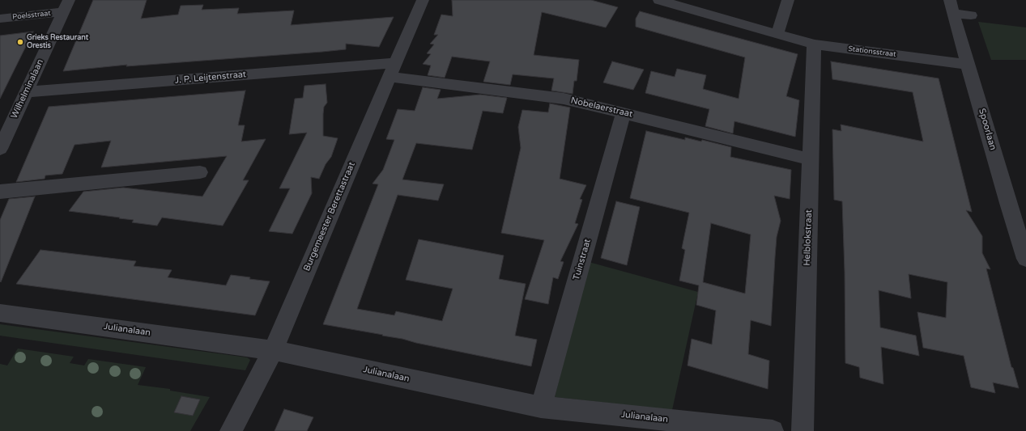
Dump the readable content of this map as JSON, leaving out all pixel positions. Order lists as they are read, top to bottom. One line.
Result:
{"streets":{"street":["Poelsstraat","Stationsstraat","J. P. Leijtenstraat","Wilhelminalaan","Nobelaerstraat","Spoorlaan","Burgemeester Berettastraat","Helblokstraat","Tuinstraat","Julianalaan"]},"crossings":[["Poelsstraat","Wilhelminalaan"],["Stationsstraat","Spoorlaan"],["Stationsstraat","Helblokstraat"],["J. P. Leijtenstraat","Wilhelminalaan"],["J. P. Leijtenstraat","Nobelaerstraat"],["J. P. Leijtenstraat","Burgemeester Berettastraat"],["Nobelaerstraat","Burgemeester Berettastraat"],["Nobelaerstraat","Helblokstraat"],["Nobelaerstraat","Tuinstraat"],["Burgemeester Berettastraat","Julianalaan"],["Tuinstraat","Julianalaan"]],"places":["Grieks Restaurant Orestis"]}
